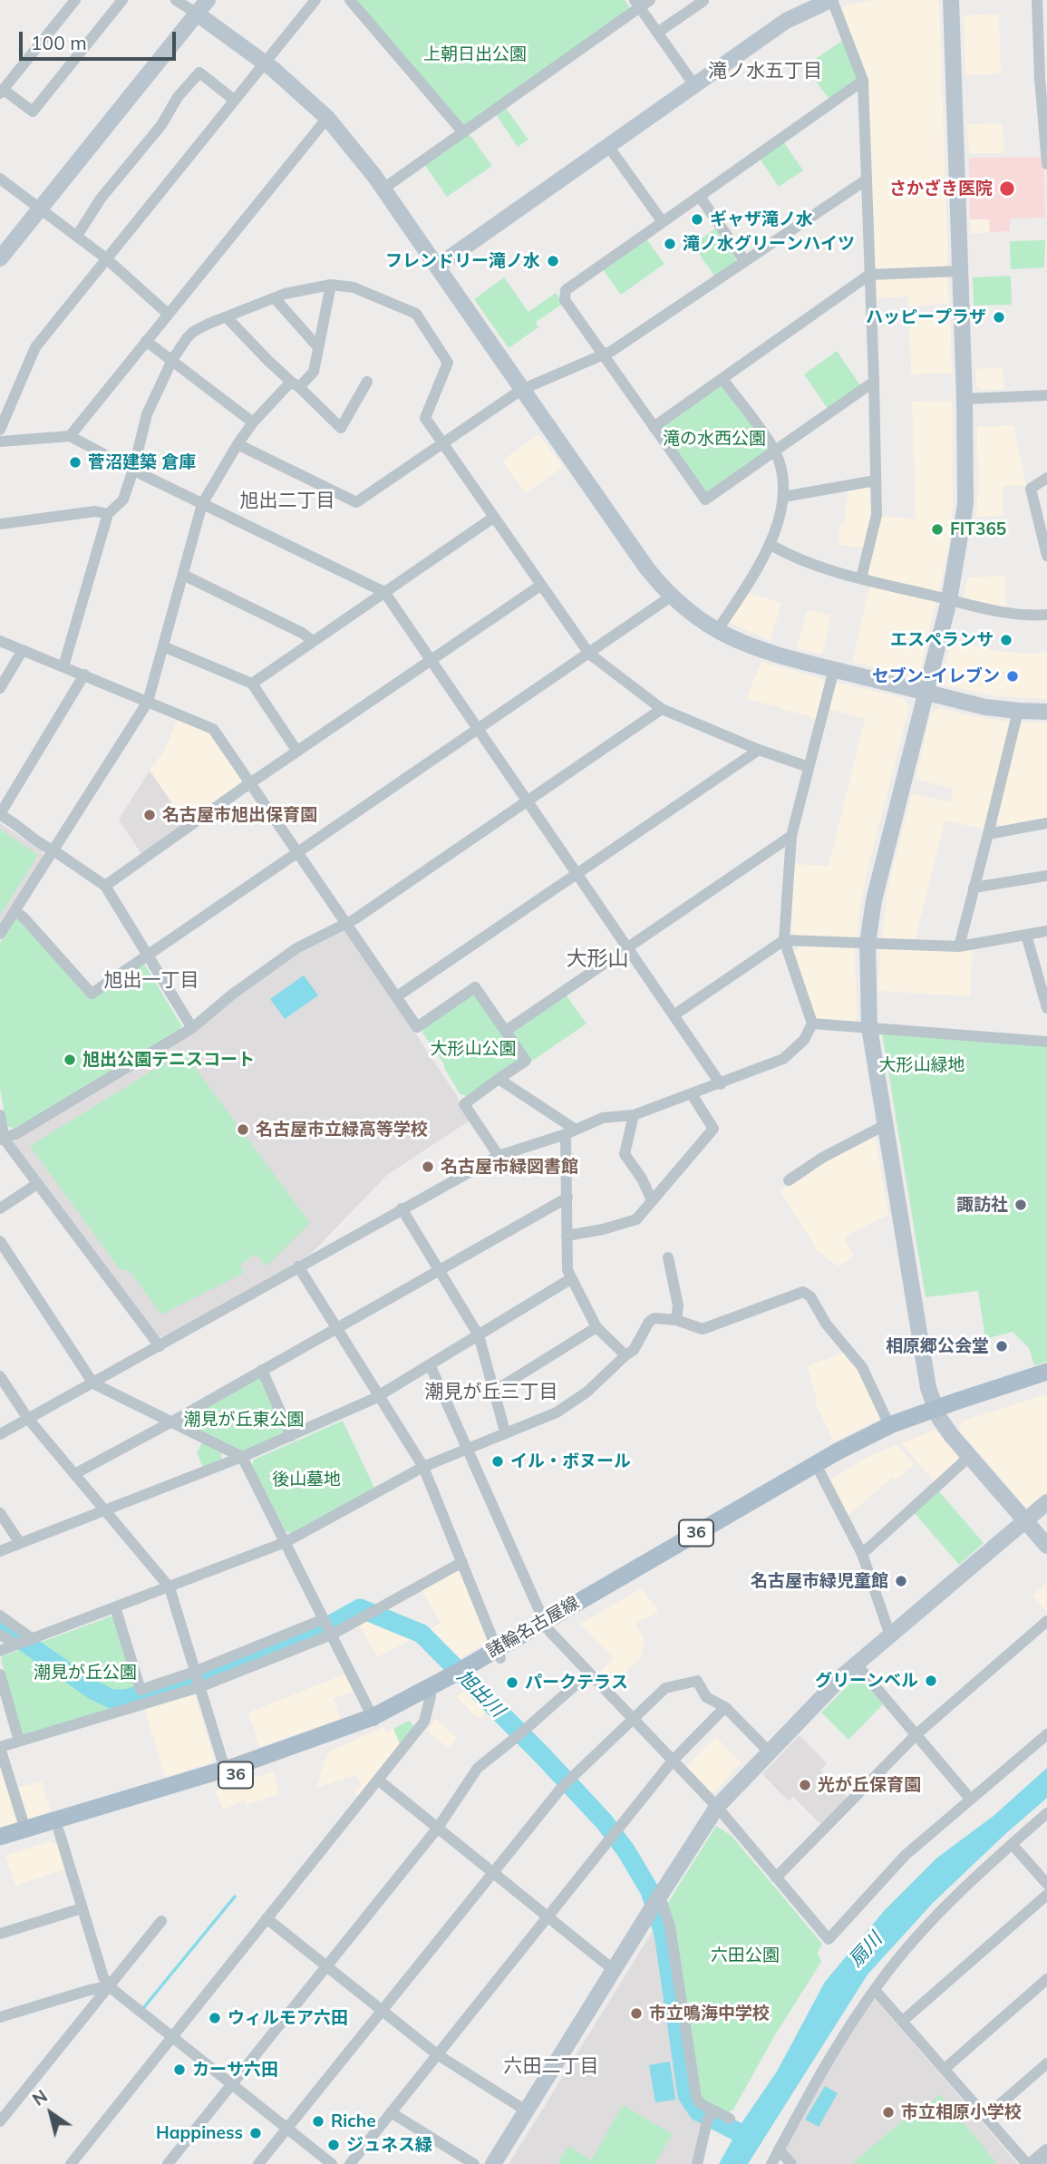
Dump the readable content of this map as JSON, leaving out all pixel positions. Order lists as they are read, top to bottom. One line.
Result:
{"streets":{"main road":["36","諸輪名古屋線"]},"districts":["滝ノ水五丁目","旭出二丁目","大形山","旭出一丁目","潮見が丘三丁目","六田二丁目"],"water":["旭出川","扇川"],"parks":["上朝日出公園","滝の水西公園","大形山公園","大形山緑地","潮見が丘東公園","後山墓地","潮見が丘公園","六田公園"],"places":["さかざき医院","ギャザ滝ノ水","滝ノ水グリーンハイツ","フレンドリー滝ノ水","ハッピープラザ","菅沼建築 倉庫","FIT365","エスペランサ","セブン-イレブン","名古屋市旭出保育園","旭出公園テニスコート","名古屋市立緑高等学校","名古屋市緑図書館","諏訪社","相原郷公会堂","イル・ボヌール","名古屋市緑児童館","グリーンベル","パークテラス","光が丘保育園","市立鳴海中学校","ウィルモア六田","カーサ六田","市立相原小学校","Riche","Happiness","ジュネス緑"],"scale_bar":"100 m","north":"top left"}
